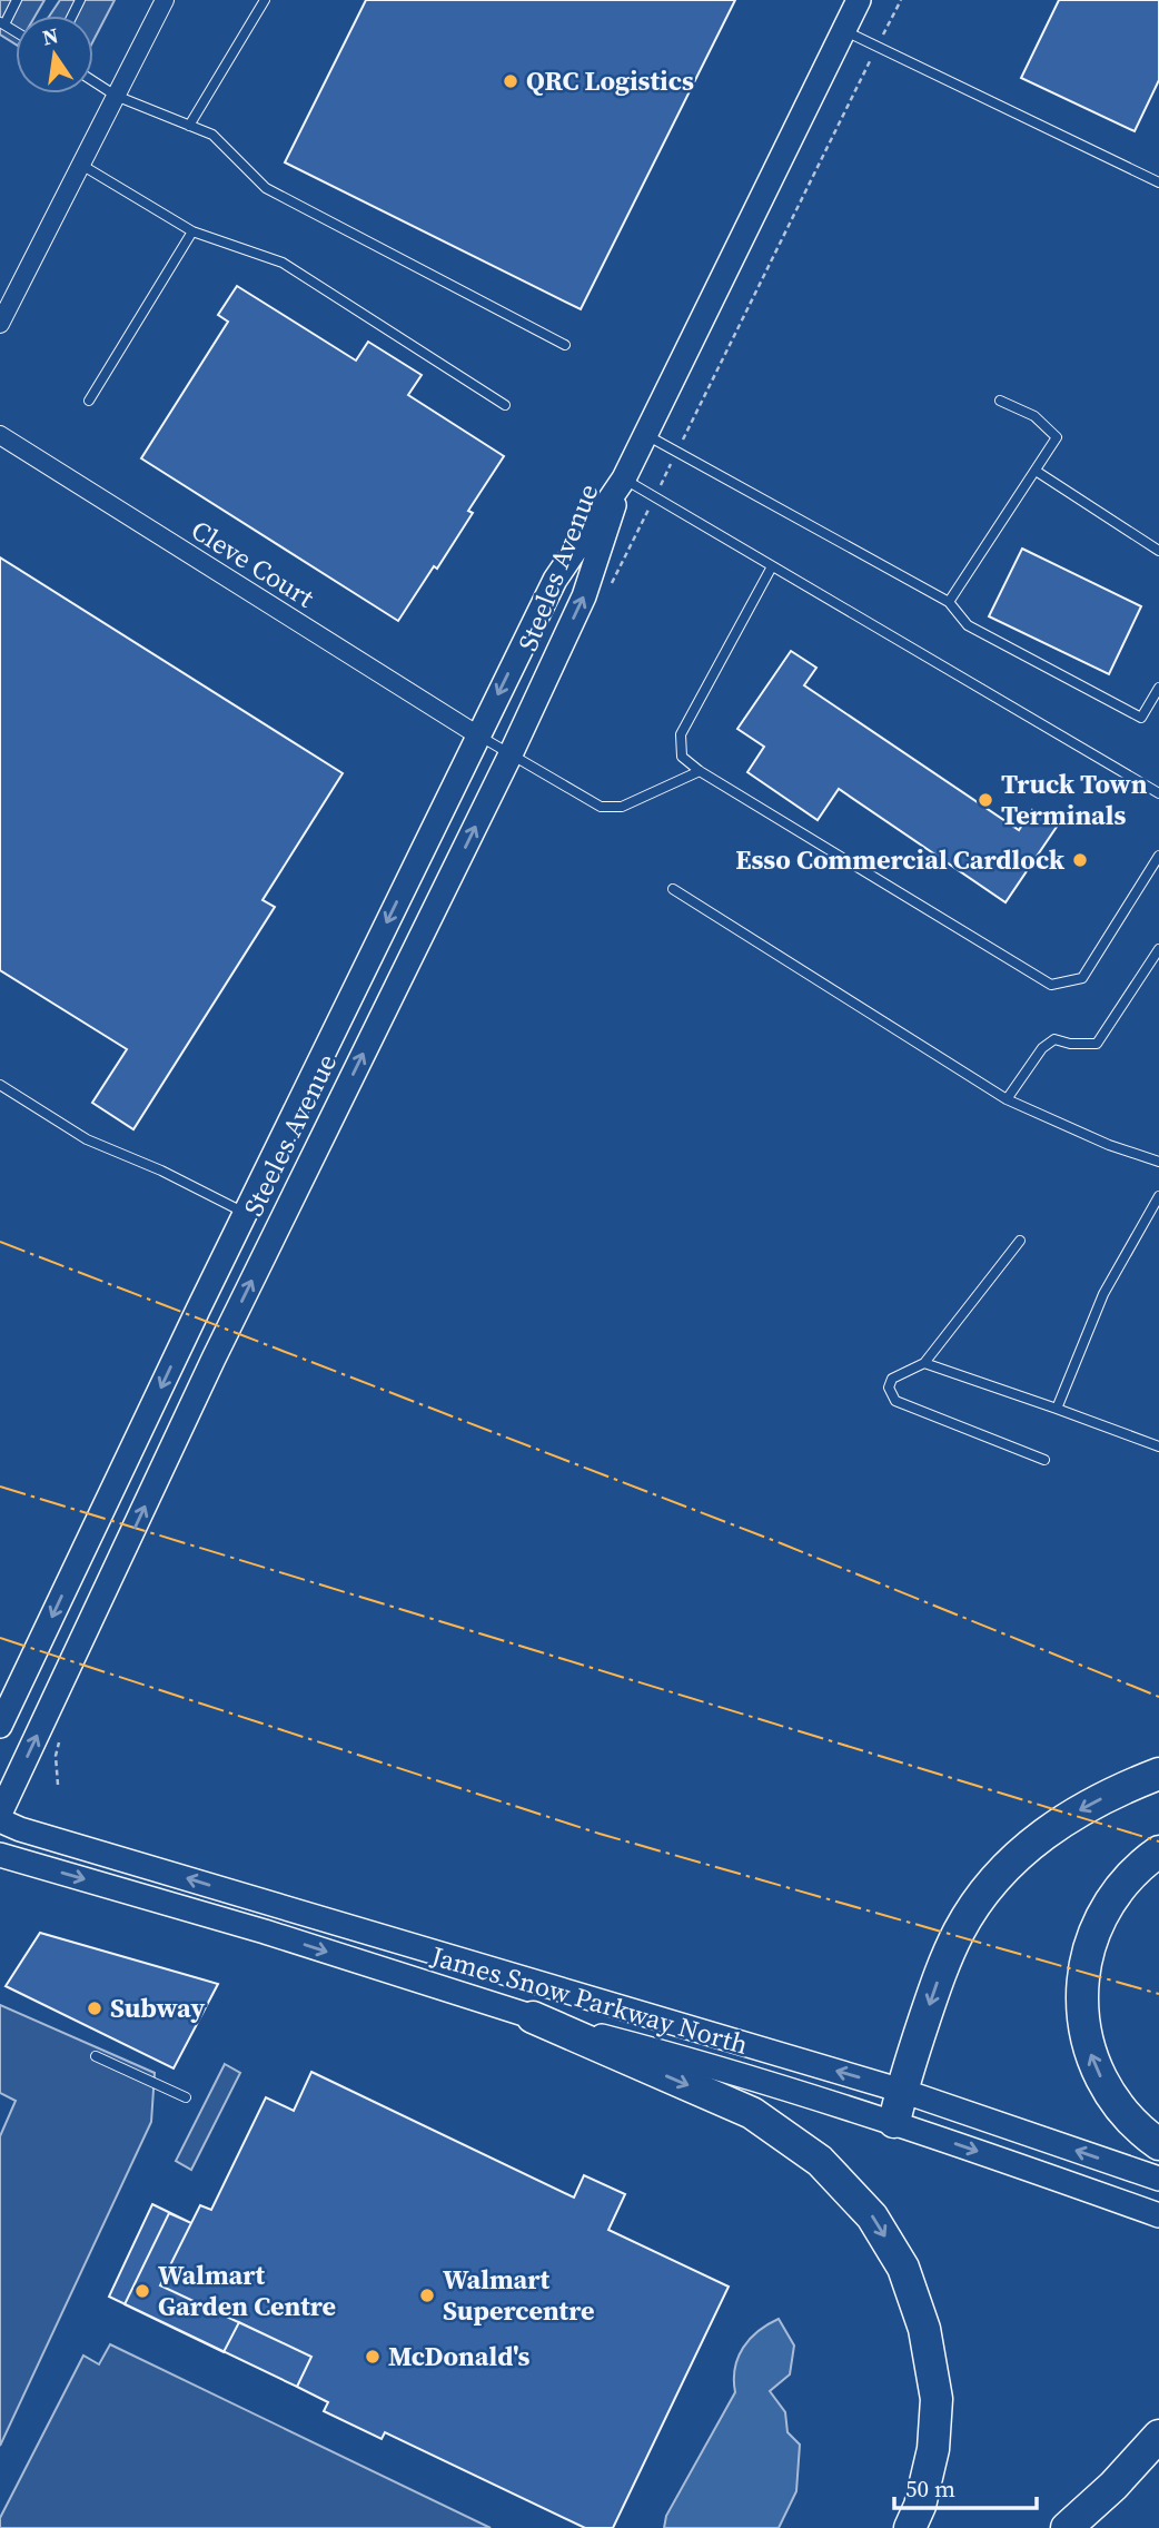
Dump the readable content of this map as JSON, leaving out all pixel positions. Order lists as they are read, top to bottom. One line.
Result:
{"streets":{"main road":["Steeles Avenue","James Snow Parkway North"],"street":["Cleve Court"]},"crossings":[["Cleve Court","Steeles Avenue"]],"places":["QRC Logistics","Truck Town Terminals","Esso Commercial Cardlock","Subway","Walmart Garden Centre","Walmart Supercentre","McDonald's"],"scale_bar":"50 m","north":"top"}
